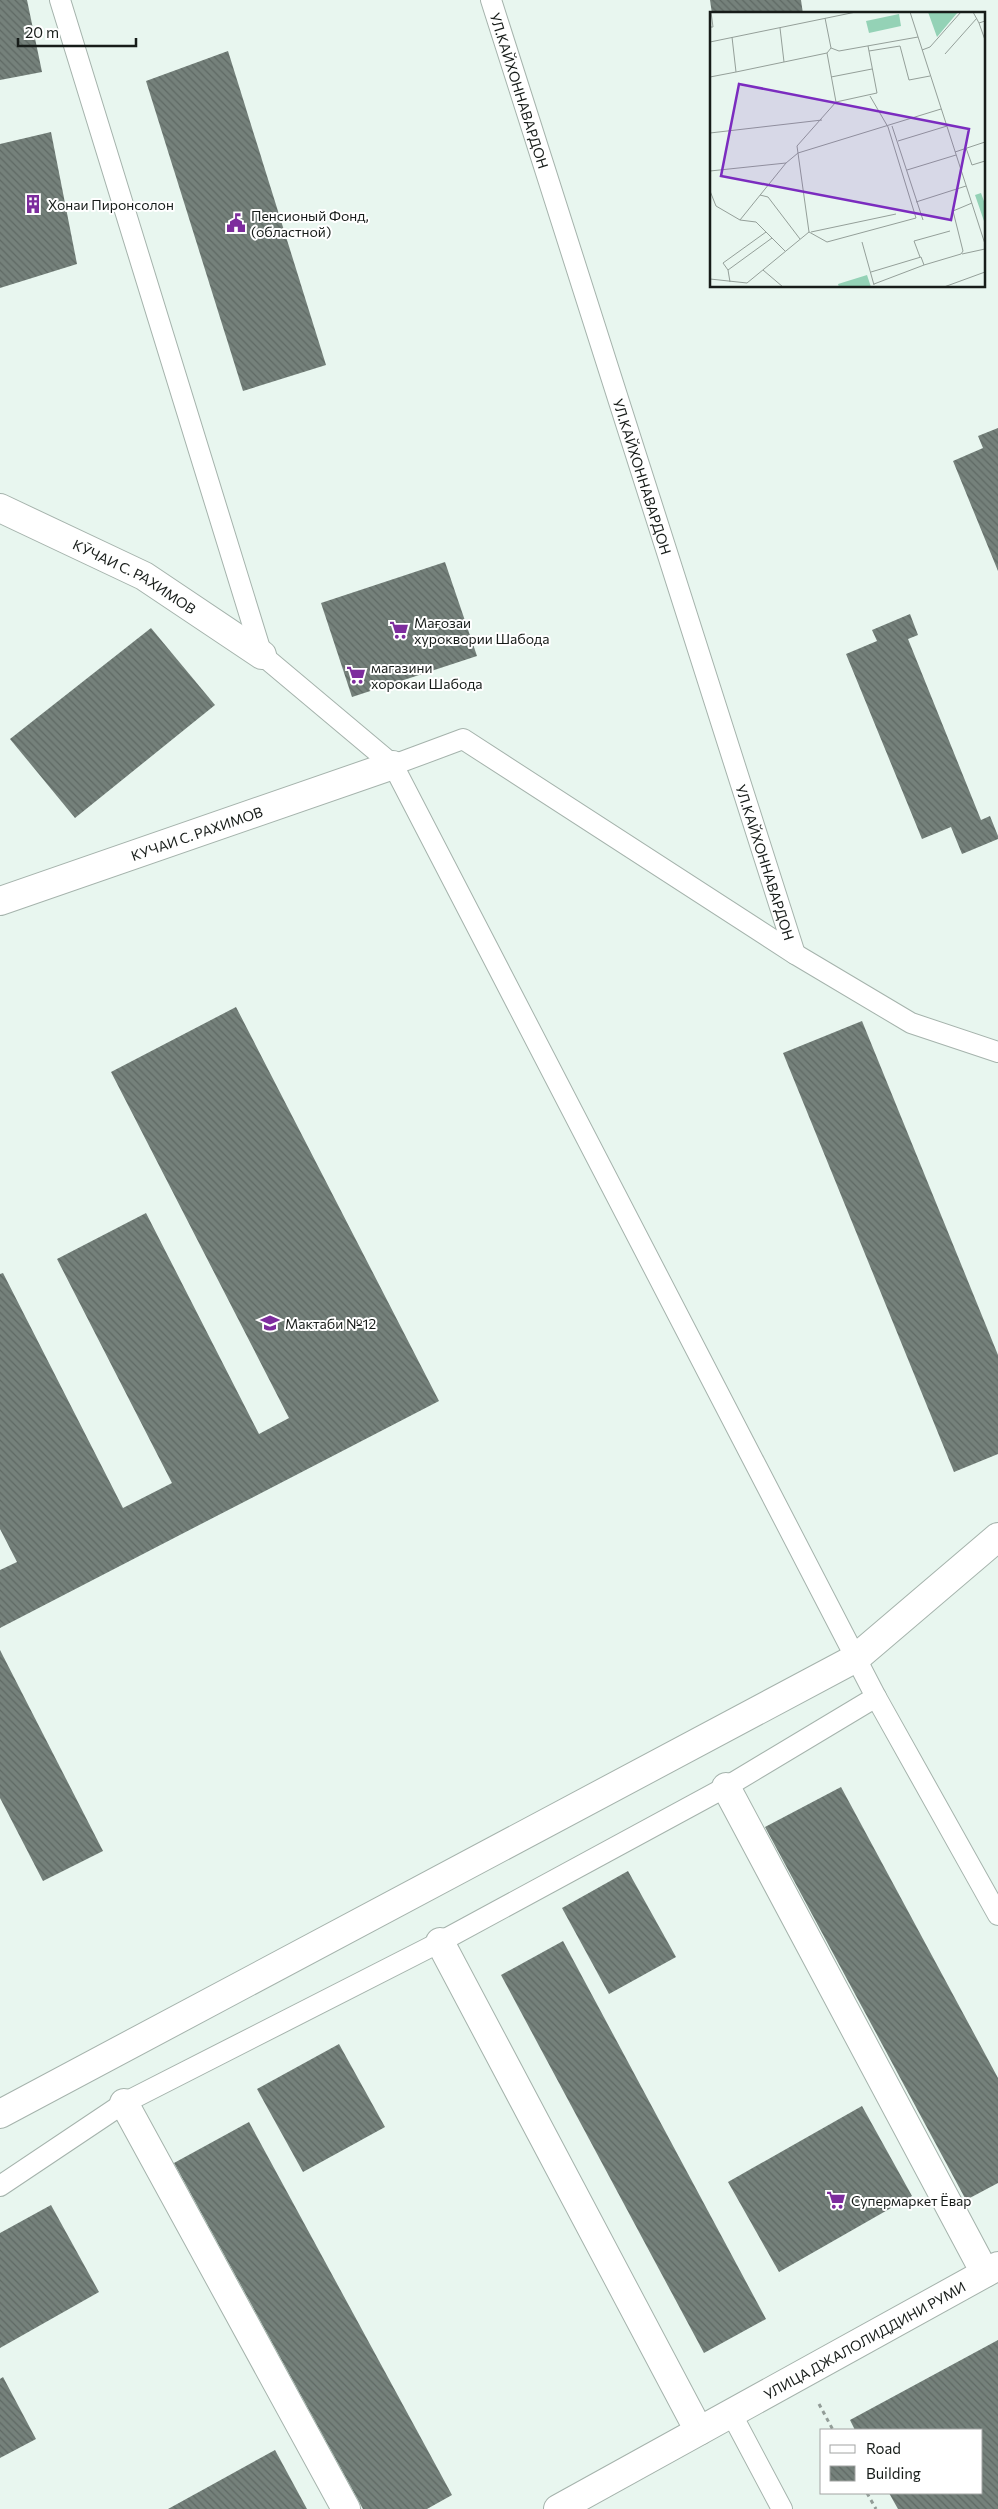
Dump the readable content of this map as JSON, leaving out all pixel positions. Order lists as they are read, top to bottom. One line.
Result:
{"streets":{"street":["КӮЧАИ С. РАХИМОВ","КУЧАИ С. РАХИМОВ","УЛИЦА ДЖАЛОЛИДДИНИ РУМИ"],"lane":["УЛ.КАЙХОННАВАРДОН"]},"places":{"building":["Хонаи Пиронсолон"],"public building":["Пенсионый Фонд, (областной)"],"supermarket":["Мағозаи хуроквории Шабода","магазини хорокаи Шабода","Супермаркет Ёвар"],"school or university":["Мактаби №12"]},"legend":["Road","Building"],"scale_bar":"20 m"}
